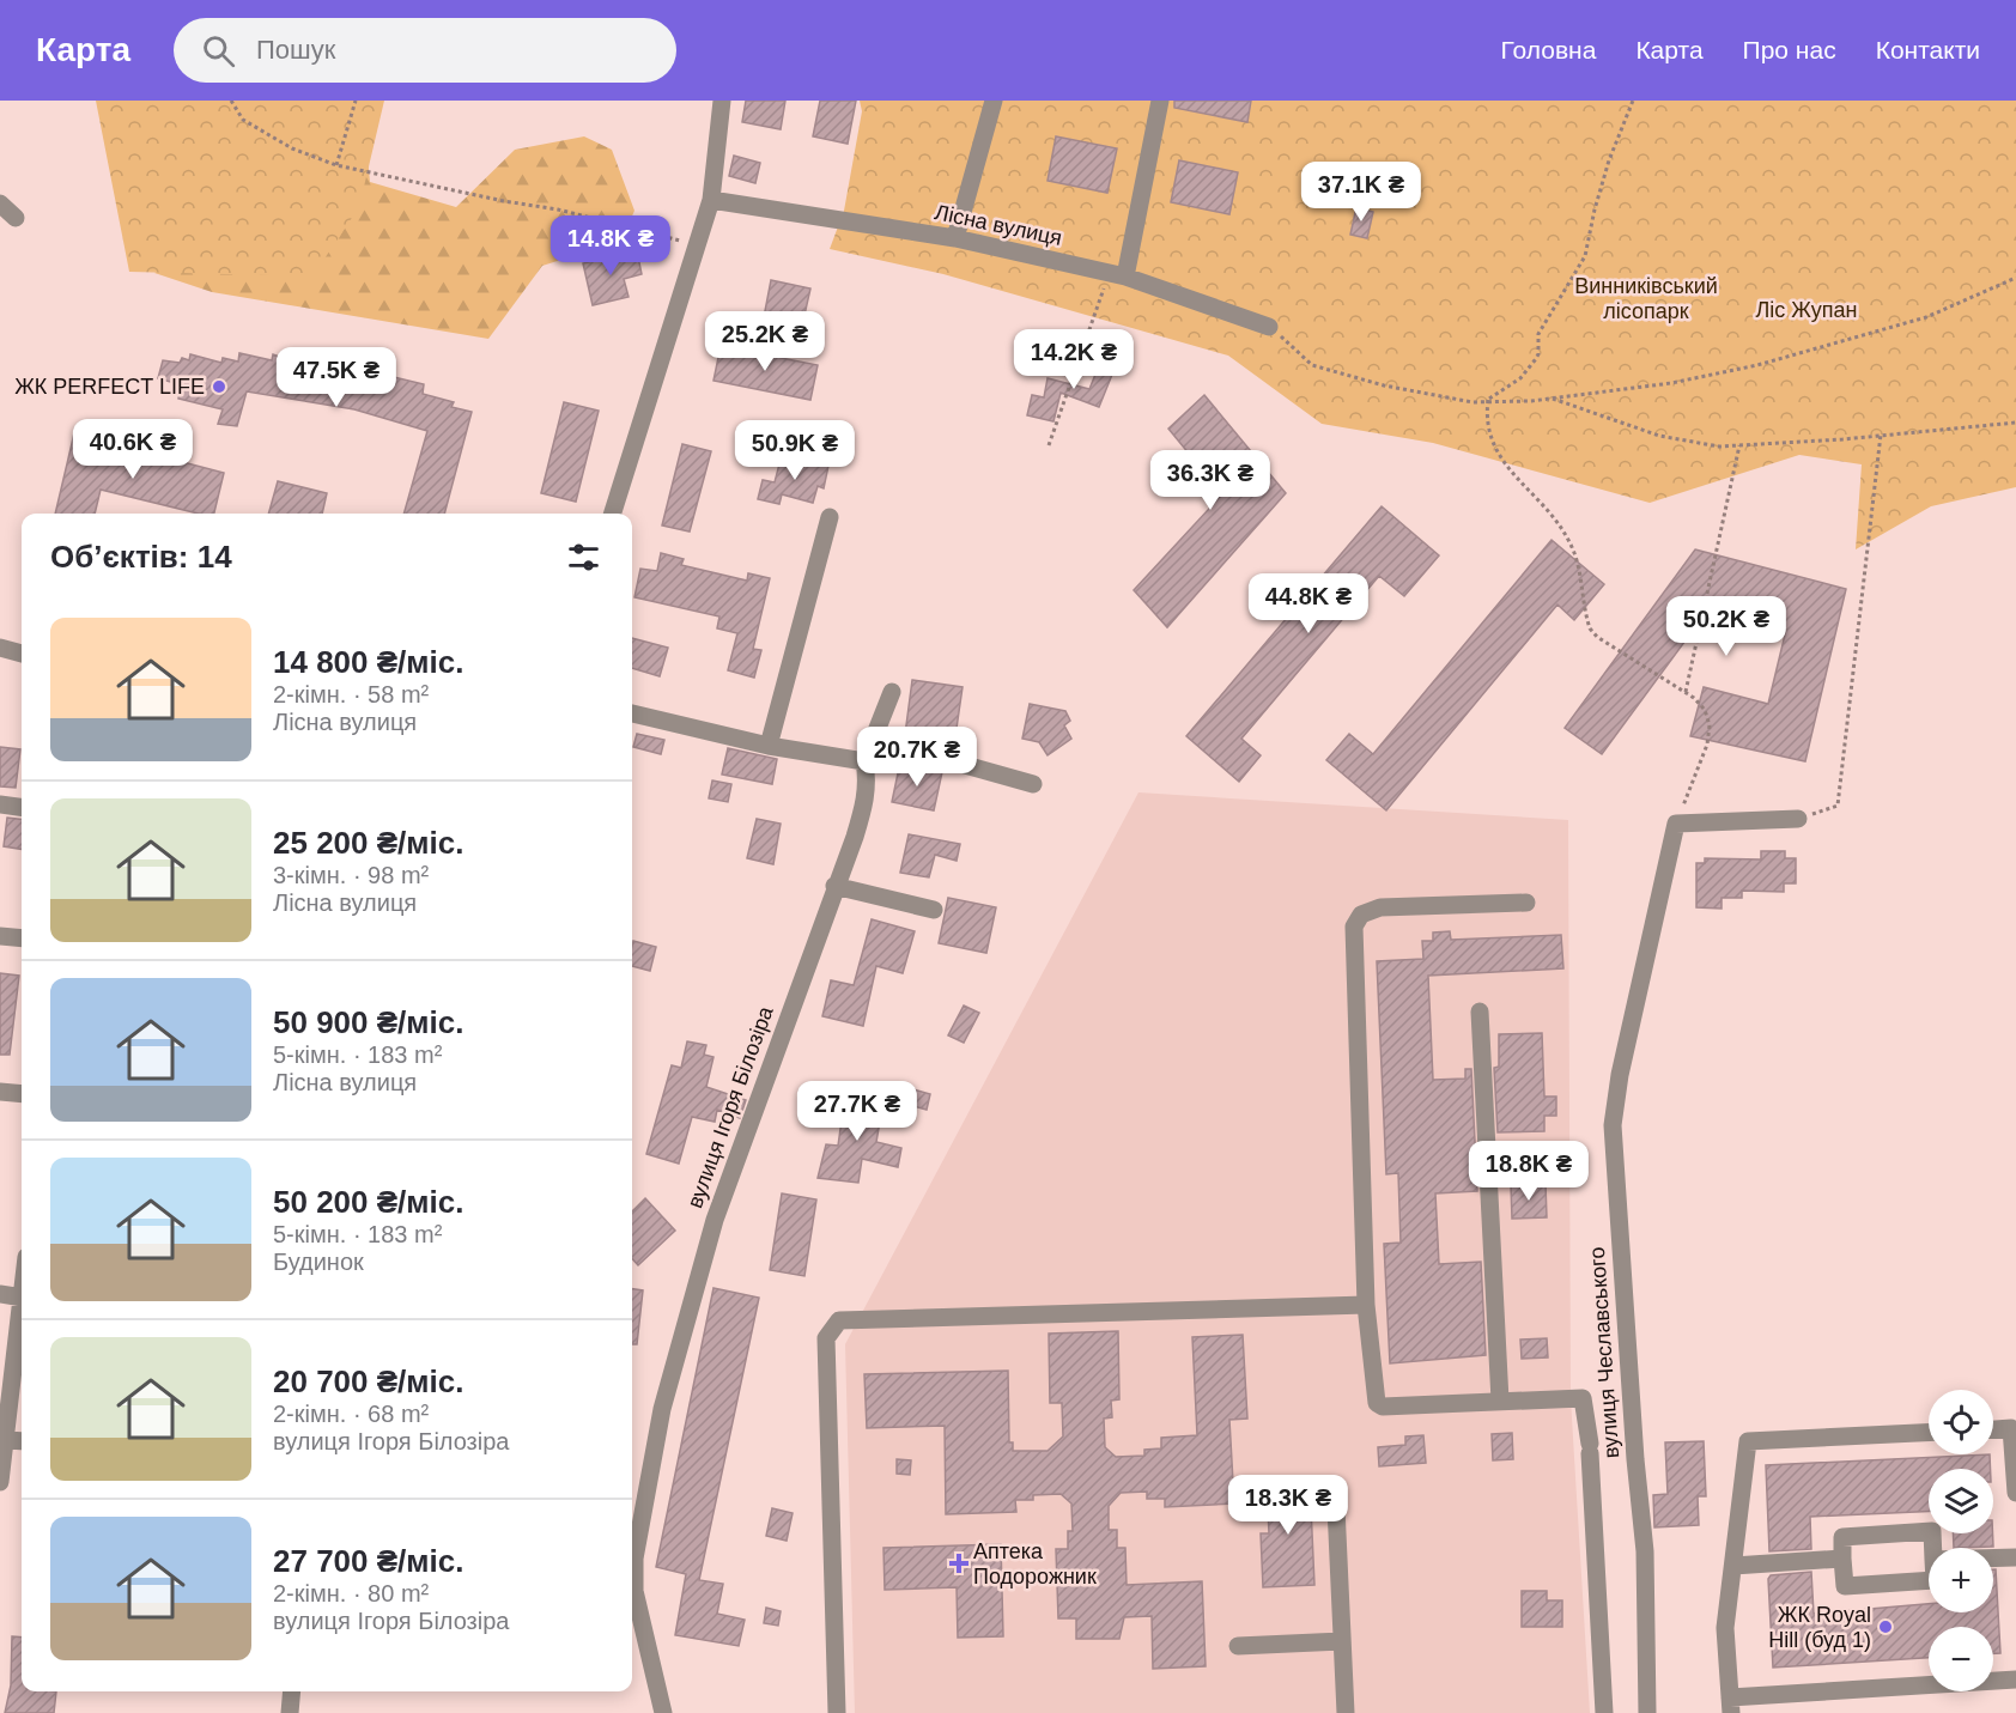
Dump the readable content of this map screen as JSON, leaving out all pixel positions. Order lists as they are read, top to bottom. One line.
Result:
{"streets":{"street":["Лісна вулиця","вулиця Ігоря Білозіра","вулиця Чеславського"]},"parks":["Винниківський лісопарк","Ліс Жупан"],"places":{"other":["ЖК PERFECT LIFE","ЖК Royal Hill (буд 1)"],"health":["Аптека Подорожник"]},"page":{"header":"Карта","search":"Пошук","nav":["Головна","Карта","Про нас","Контакти"],"price":["37.1K ₴","14.8K ₴","25.2K ₴","14.2K ₴","47.5K ₴","40.6K ₴","50.9K ₴","36.3K ₴","44.8K ₴","50.2K ₴","20.7K ₴","27.7K ₴","18.8K ₴","18.3K ₴"],"heading":"Об’єктів: 14","list":[{"name":"14 800 ₴/міс.","note":"2-кімн. · 58 m² · Лісна вулиця"},{"name":"25 200 ₴/міс.","note":"3-кімн. · 98 m² · Лісна вулиця"},{"name":"50 900 ₴/міс.","note":"5-кімн. · 183 m² · Лісна вулиця"},{"name":"50 200 ₴/міс.","note":"5-кімн. · 183 m² · Будинок"},{"name":"20 700 ₴/міс.","note":"2-кімн. · 68 m² · вулиця Ігоря Білозіра"},{"name":"27 700 ₴/міс.","note":"2-кімн. · 80 m² · вулиця Ігоря Білозіра"}],"map_buttons":["+","−"]}}
